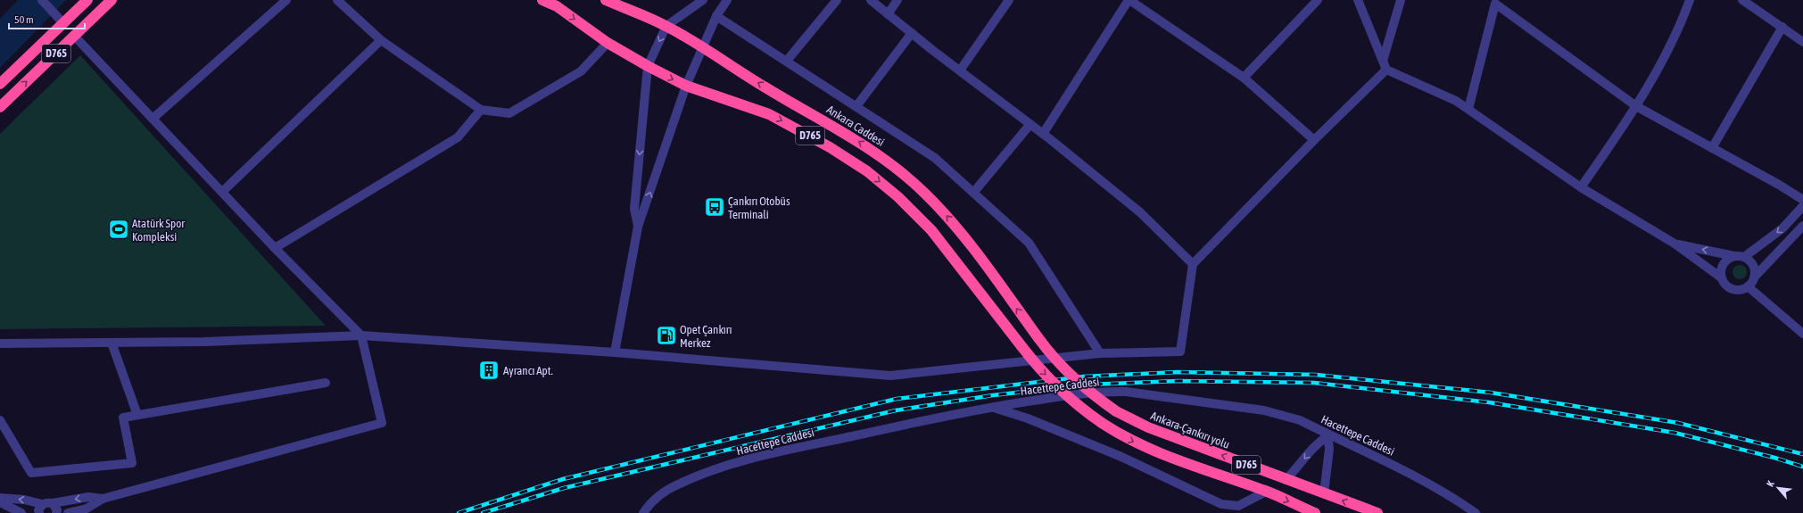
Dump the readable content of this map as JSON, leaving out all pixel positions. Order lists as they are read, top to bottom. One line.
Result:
{"streets":{"highway":["D765","Ankara Caddesi","Ankara-Çankırı yolu"],"street":["Hacettepe Caddesi"]},"crossings":[["Ankara Caddesi","Ankara-Çankırı yolu"]],"places":{"bus stop":["Çankırı Otobüs Terminali"],"sports":["Atatürk Spor Kompleksi"],"fuel station":["Opet Çankırı Merkez"],"building":["Ayrancı Apt."]},"scale_bar":"50 m","north":"top left"}
